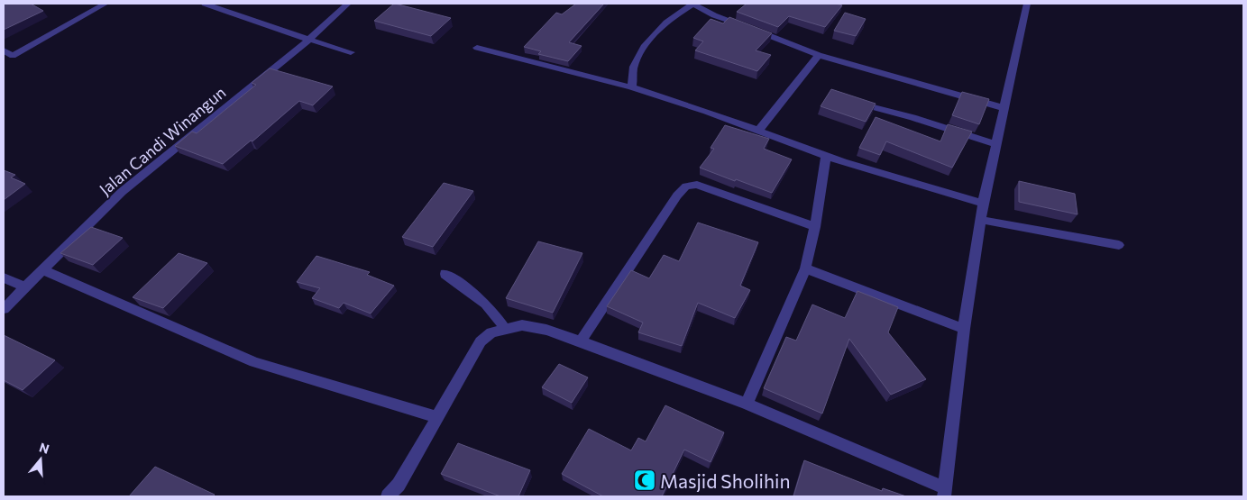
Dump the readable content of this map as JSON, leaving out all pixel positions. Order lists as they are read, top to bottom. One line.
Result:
{"streets":{"street":["Jalan Candi Winangun"]},"places":{"mosque":["Masjid Sholihin"]},"north":"top"}
